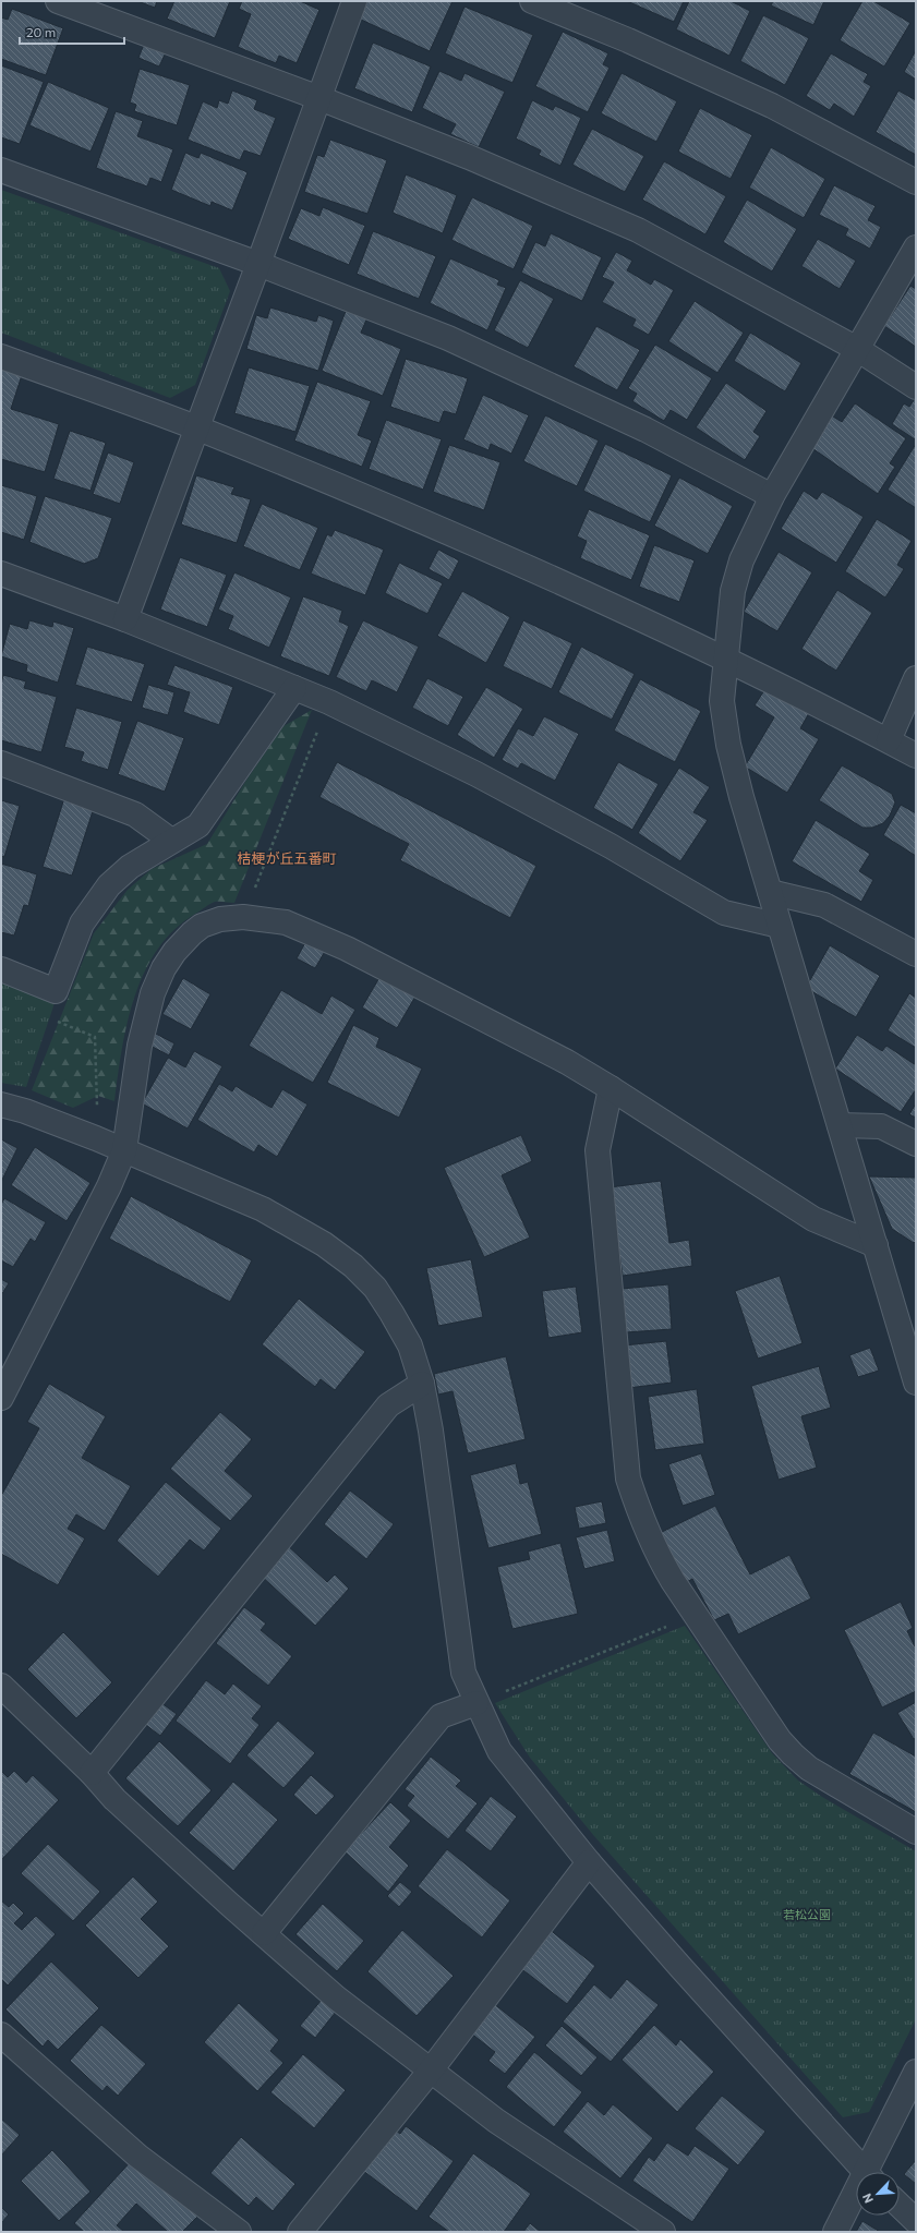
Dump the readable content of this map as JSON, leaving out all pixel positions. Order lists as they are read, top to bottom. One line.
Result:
{"districts":["桔梗が丘五番町"],"parks":["若松公園"],"scale_bar":"20 m","north":"bottom left"}
